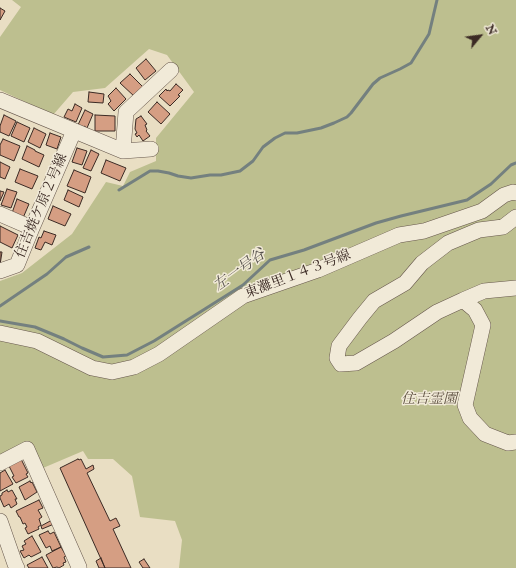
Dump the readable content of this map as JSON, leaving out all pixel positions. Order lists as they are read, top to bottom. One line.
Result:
{"streets":{"street":["住吉焼ケ原２号線","東灘里１４３号線"]},"water":["左一号谷"],"parks":["住吉霊園"],"north":"top right"}
